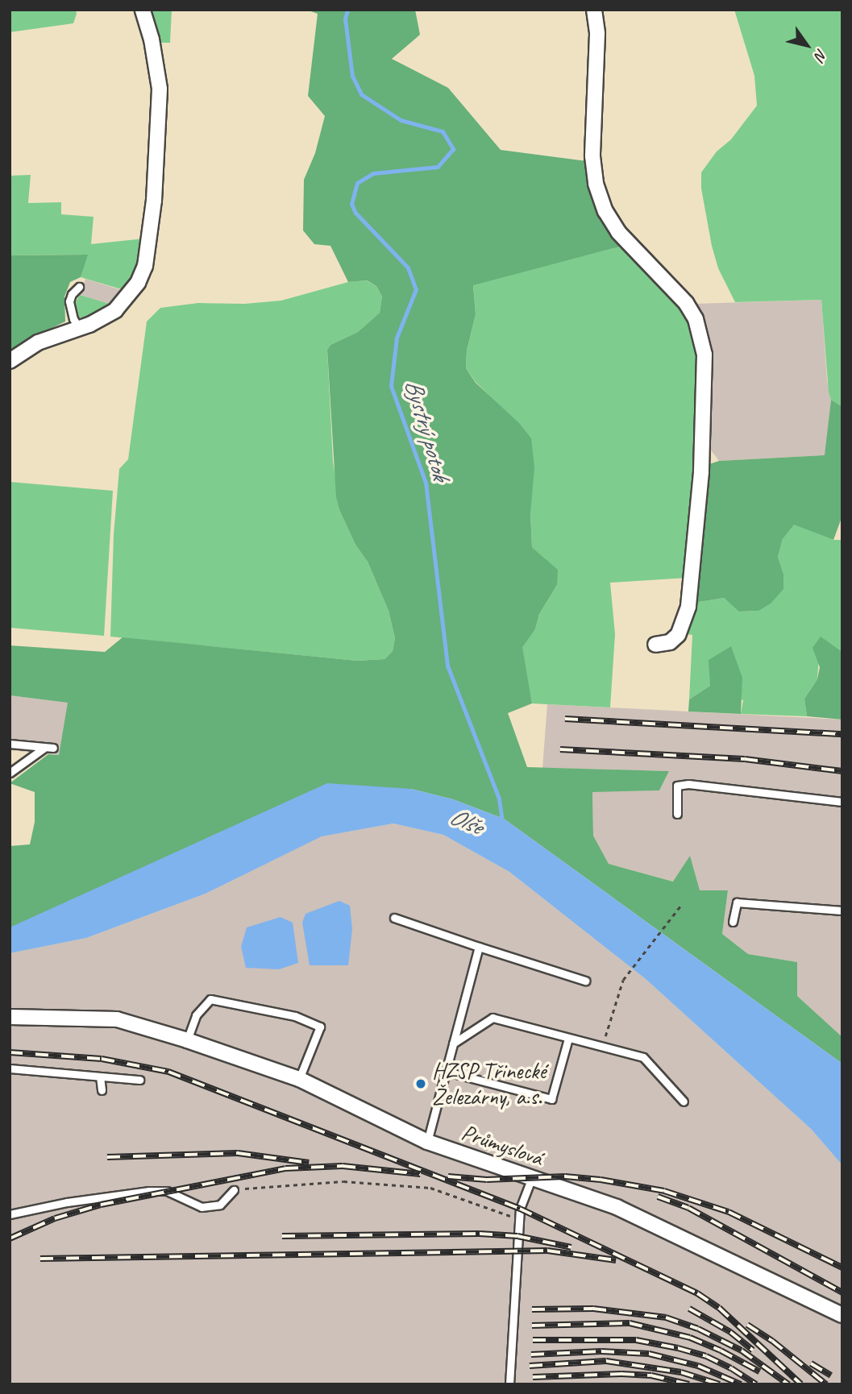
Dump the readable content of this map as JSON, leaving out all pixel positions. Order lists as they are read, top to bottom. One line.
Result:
{"streets":{"street":["Průmyslová"]},"water":["Bystrý potok","Olše"],"places":["HZSP Třinecké Železárny, a.s."],"north":"bottom right"}
